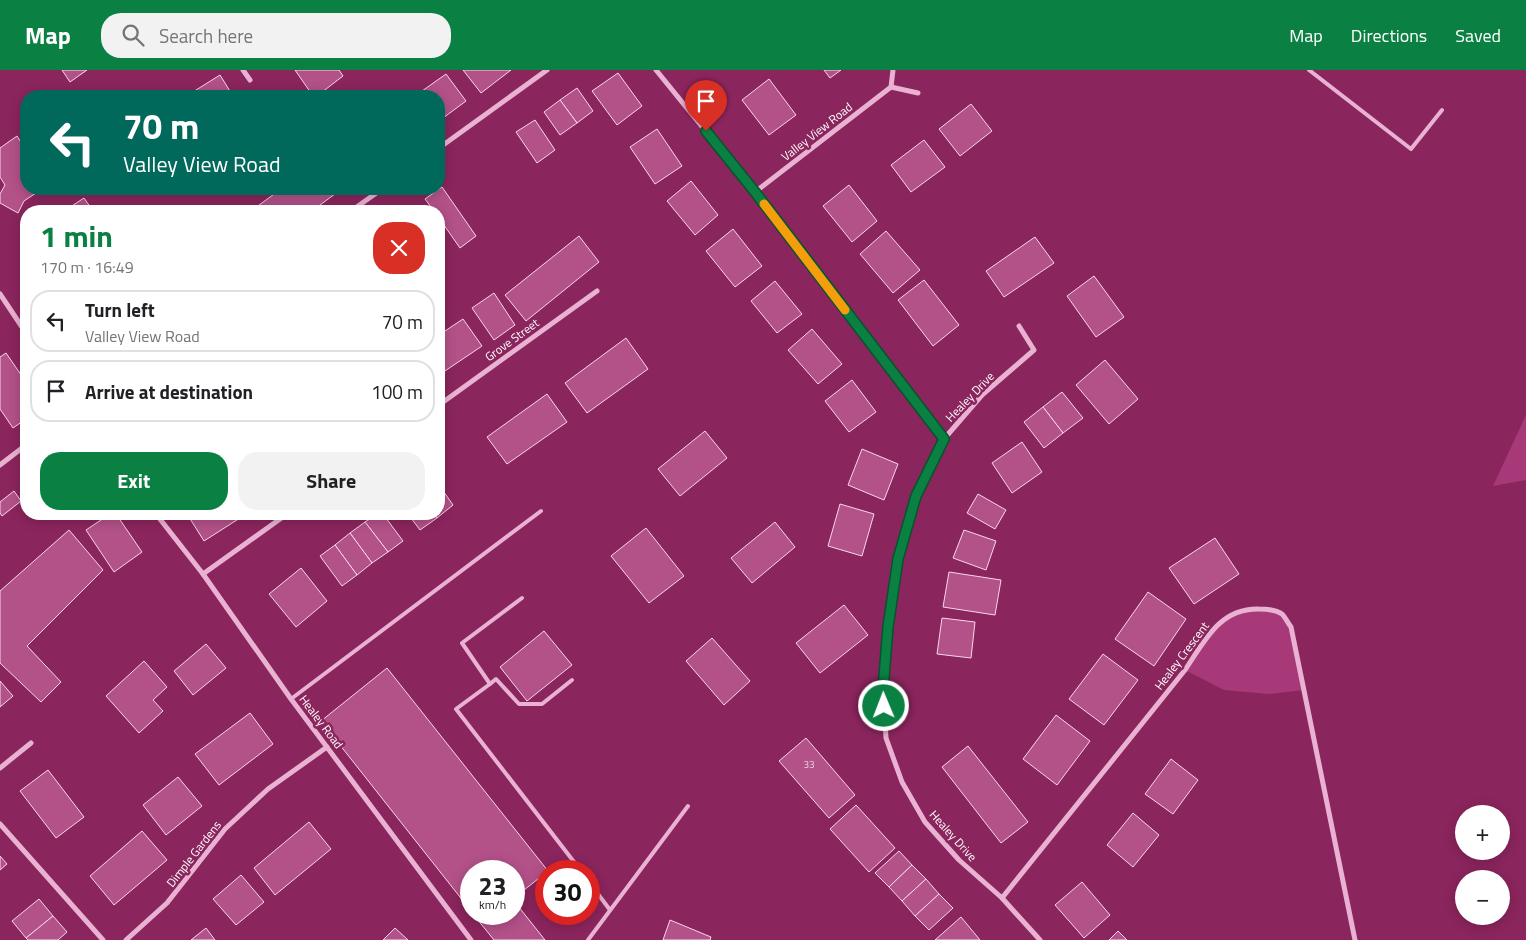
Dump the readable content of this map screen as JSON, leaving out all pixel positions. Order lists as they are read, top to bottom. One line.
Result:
{"streets":{"street":["Valley View Road","Grove Street","Healey Drive","Healey Crescent","Healey Road","Dimple Gardens"]},"crossings":[["Healey Drive","Healey Crescent"],["Healey Road","Dimple Gardens"]],"house_numbers":["33"],"page":{"header":"Map","search":"Search here","nav":["Map","Directions","Saved"],"turn":["70 m","Valley View Road"],"heading":["1 min","170 m · 16:49"],"list":[{"name":"Turn left","note":"Valley View Road","value":"70 m"},{"name":"Arrive at destination","value":"100 m"}],"buttons":["Exit","Share"],"map_buttons":["+","−"],"speed":"23 km/h","limit":"30"}}
